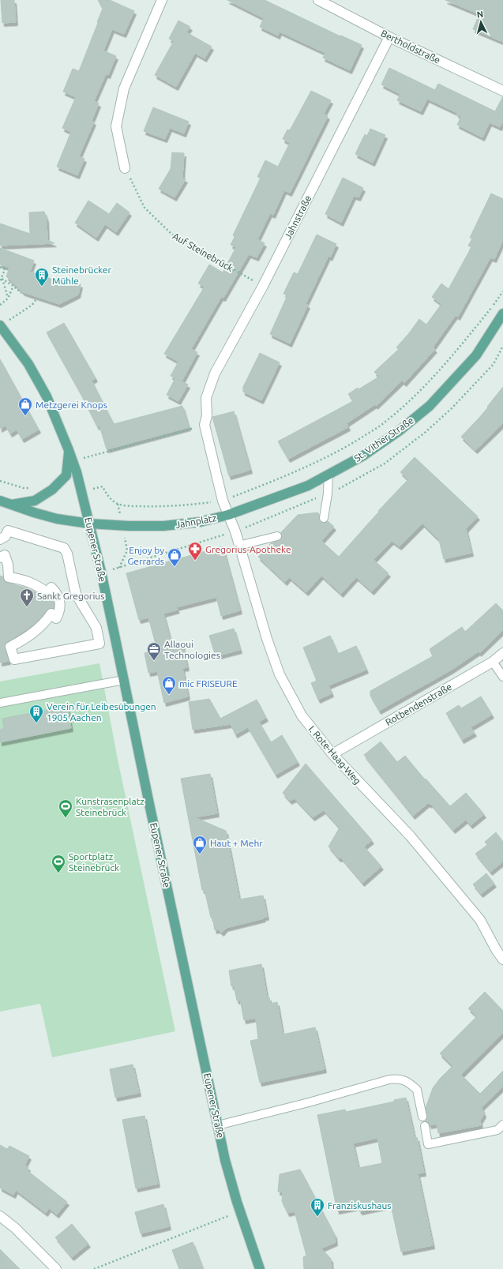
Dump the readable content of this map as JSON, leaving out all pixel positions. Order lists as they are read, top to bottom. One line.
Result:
{"streets":{"main road":["St. Vither Straße","Jahnplatz","Eupener Straße"],"street":["Bertholdstraße","Jahnstraße","Rotbendenstraße","I. Rote-Haag-Weg"],"path":["Auf Steinebrück"]},"crossings":[["Bertholdstraße","Jahnstraße"],["Jahnstraße","Auf Steinebrück"],["Jahnstraße","Jahnplatz"],["St. Vither Straße","Jahnplatz"],["St. Vither Straße","I. Rote-Haag-Weg"],["Jahnplatz","Eupener Straße"],["Jahnplatz","I. Rote-Haag-Weg"],["Rotbendenstraße","I. Rote-Haag-Weg"]],"places":{"building":["Steinebrücker Mühle","Verein für Leibesübungen 1905 Aachen","Franziskushaus"],"shop":["Metzgerei Knops","Enjoy by Gerrards","mic FRISEURE","Haut + Mehr"],"pharmacy":["Gregorius-Apotheke"],"church":["Sankt Gregorius"],"office":["Allaoui Technologies"],"sports":["Kunstrasenplatz Steinebrück","Sportplatz Steinebrück"]},"north":"top"}
